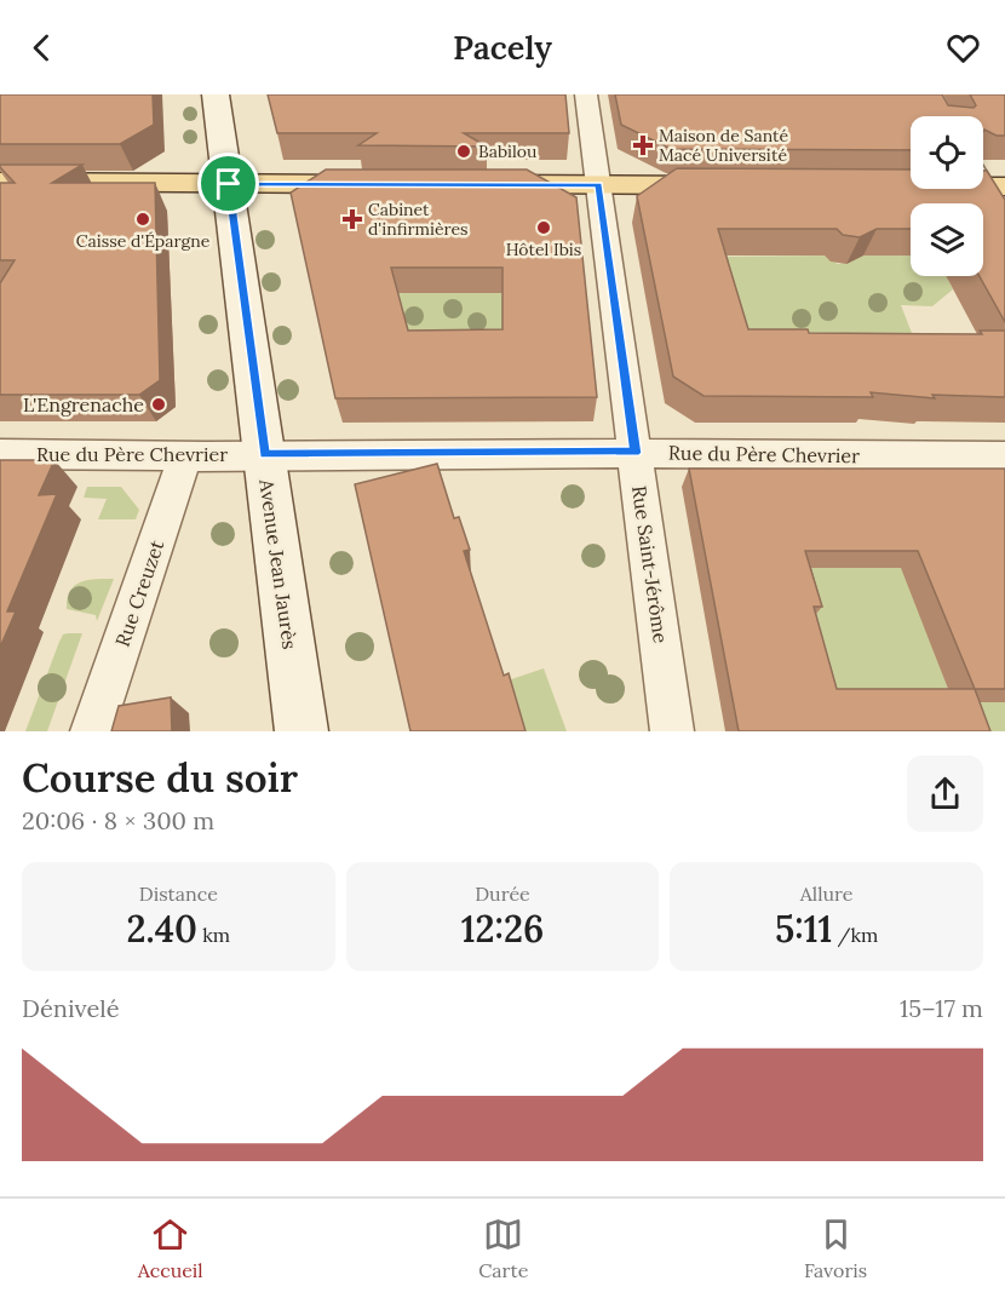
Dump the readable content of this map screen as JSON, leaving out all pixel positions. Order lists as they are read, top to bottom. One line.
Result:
{"streets":{"main road":["Avenue Jean Jaurès"],"street":["Rue du Père Chevrier","Rue Saint-Jérôme","Rue Creuzet"]},"crossings":[["Rue du Père Chevrier","Avenue Jean Jaurès"],["Rue du Père Chevrier","Rue Saint-Jérôme"],["Rue du Père Chevrier","Rue Creuzet"]],"places":{"health":["Maison de Santé Macé Université","Cabinet d'infirmières"],"other":["Babilou","Caisse d'Épargne","Hôtel Ibis","L'Engrenache"]},"page":{"header":"Pacely","heading":["Course du soir","20:06 · 8 × 300 m"],"stats":[["Distance","2.40 km"],["Durée","12:26"],["Allure","5:11 /km"]],"chart":["Dénivelé","15–17 m"],"tabs":["Accueil","Carte","Favoris"]}}
